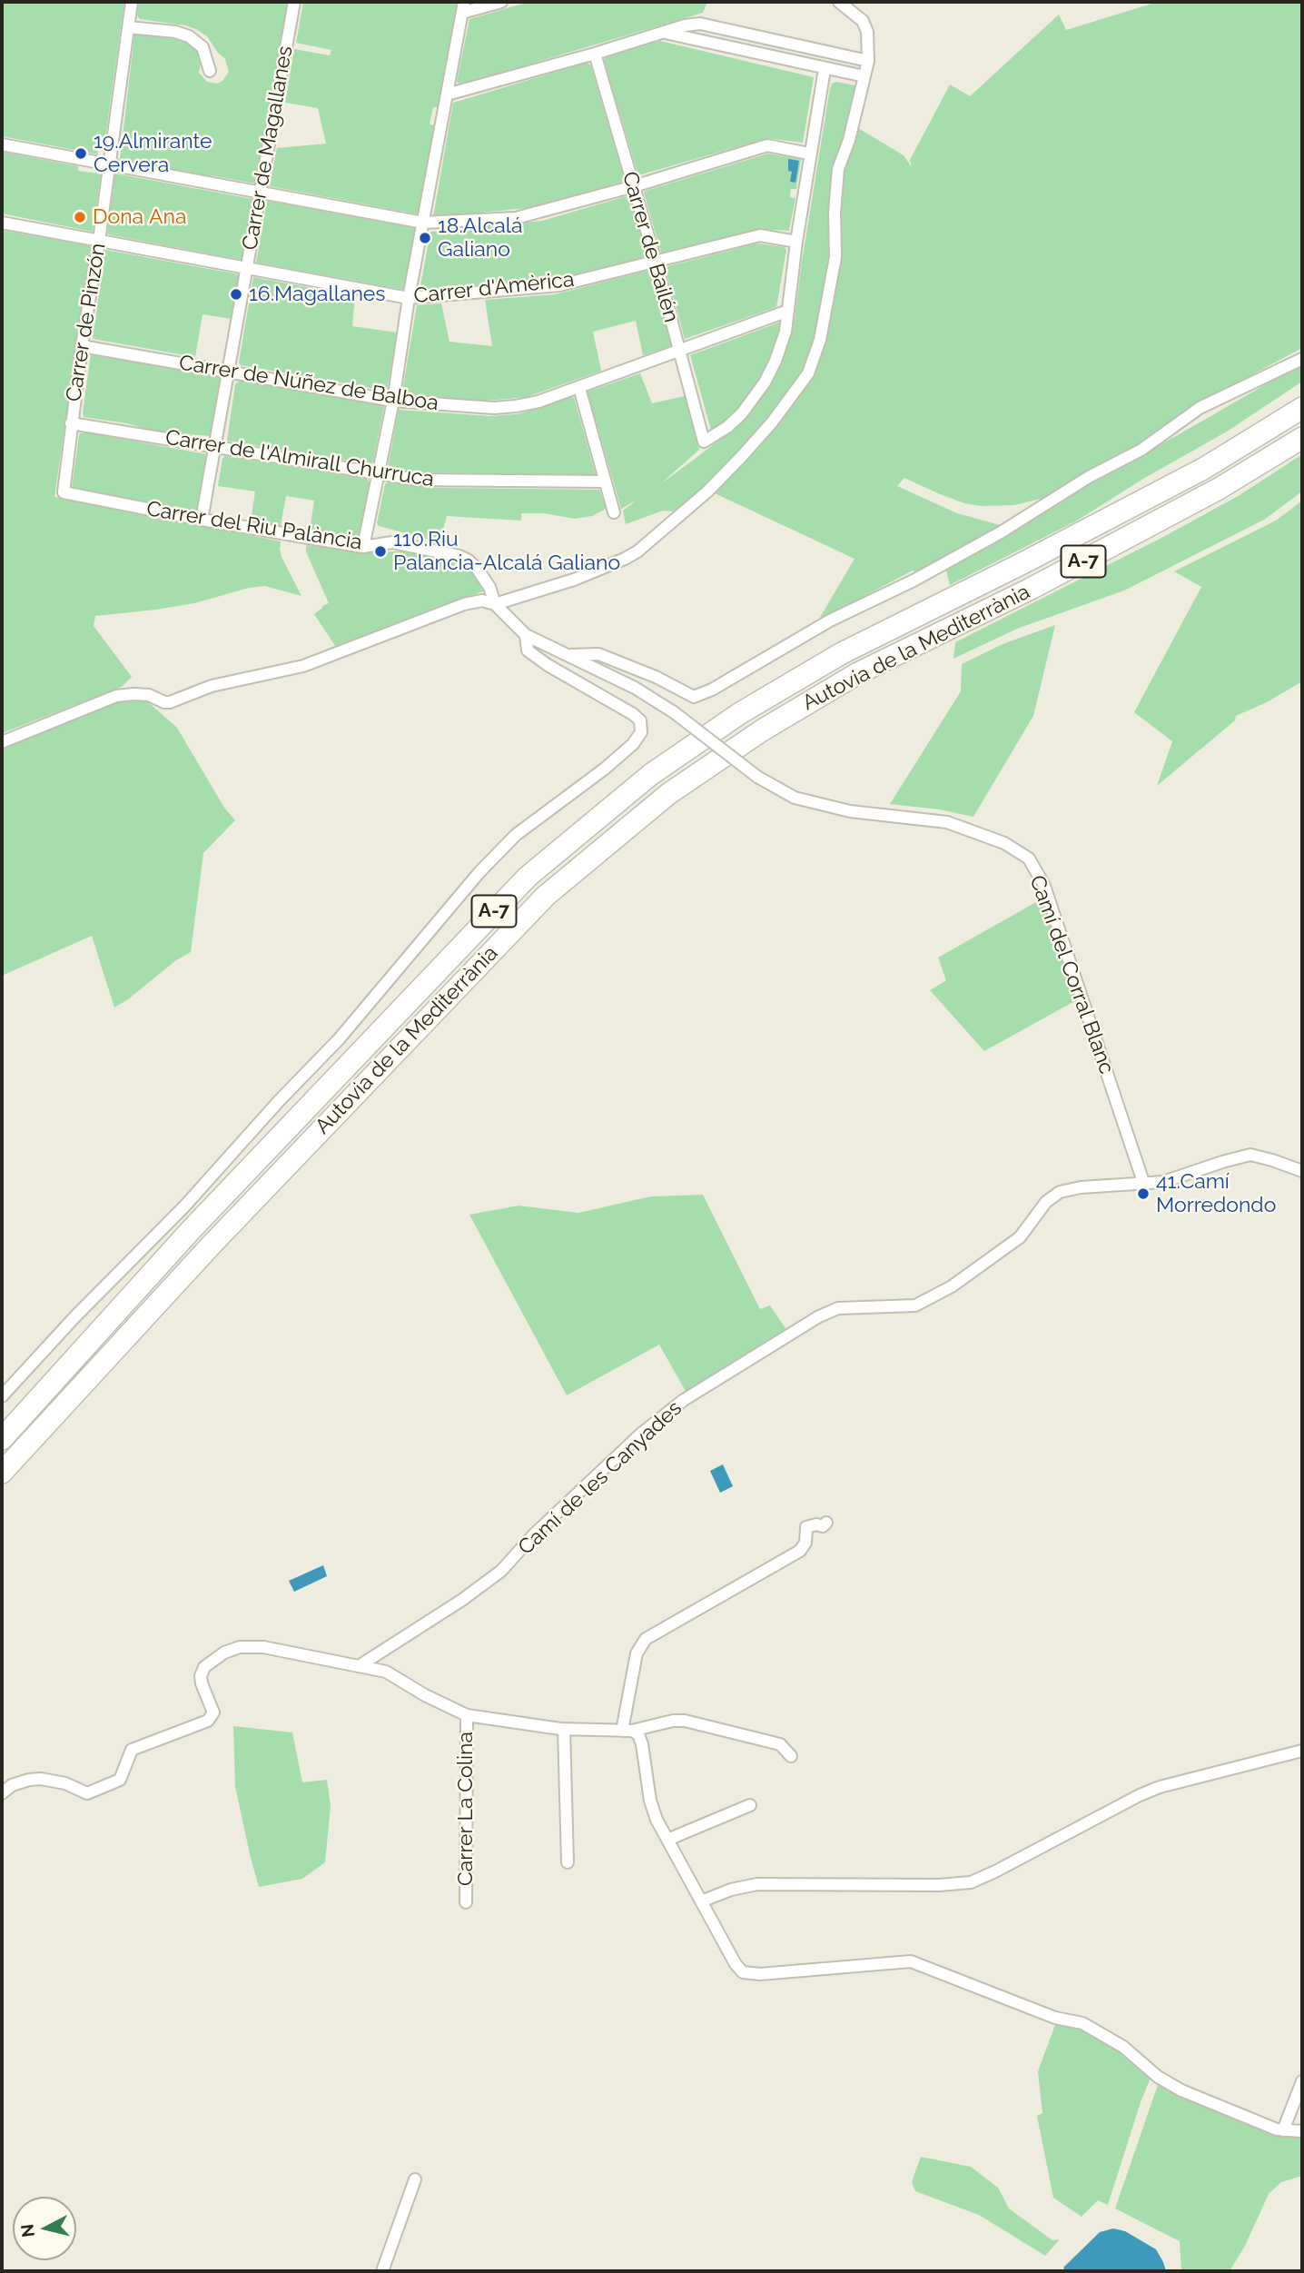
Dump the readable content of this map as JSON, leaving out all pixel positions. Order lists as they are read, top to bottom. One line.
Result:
{"streets":{"highway":["A-7","Autovia de la Mediterrània"],"street":["Carrer de Magallanes","Carrer de Bailén","Carrer d'Amèrica","Carrer de Pinzón","Carrer de Núñez de Balboa","Carrer de l'Almirall Churruca","Carrer del Riu Palància","Camí del Corral Blanc","Camí de les Canyades","Carrer La Colina"]},"crossings":[["Carrer de Magallanes","Carrer d'Amèrica"],["Carrer de Magallanes","Carrer de Núñez de Balboa"],["Carrer de Magallanes","Carrer de l'Almirall Churruca"],["Carrer de Magallanes","Carrer del Riu Palància"],["Carrer de Bailén","Carrer d'Amèrica"],["Carrer de Bailén","Carrer de Núñez de Balboa"],["Carrer d'Amèrica","Carrer de Pinzón"],["Carrer de Pinzón","Carrer de Núñez de Balboa"],["Carrer de Pinzón","Carrer de l'Almirall Churruca"],["Carrer de Pinzón","Carrer del Riu Palància"],["Camí del Corral Blanc","Camí de les Canyades"]],"places":["19.Almirante Cervera","Dona Ana","18.Alcalá Galiano","16.Magallanes","110.Riu Palancia-Alcalá Galiano","41.Camí Morredondo"],"north":"left"}
